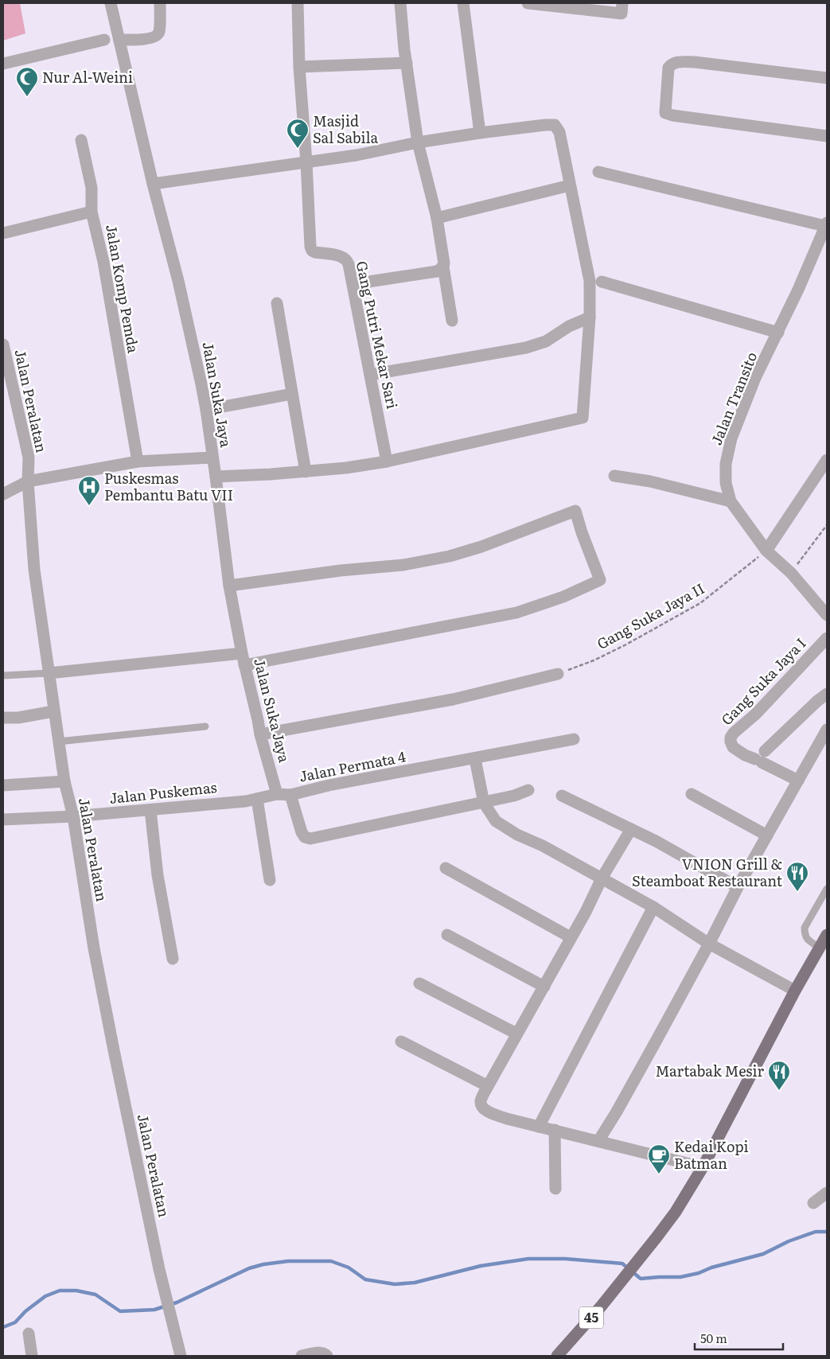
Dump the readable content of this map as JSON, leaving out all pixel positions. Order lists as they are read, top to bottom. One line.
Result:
{"streets":{"main road":["45"],"street":["Jalan Komp Pemda","Gang Putri Mekar Sari","Jalan Suka Jaya","Jalan Transito","Jalan Peralatan","Gang Suka Jaya I","Jalan Permata 4","Jalan Puskemas"],"path":["Gang Suka Jaya II"]},"crossings":[["Jalan Suka Jaya","Jalan Puskemas"],["Jalan Transito","Gang Suka Jaya II"],["Jalan Peralatan","Jalan Puskemas"],["Jalan Permata 4","Jalan Puskemas"]],"places":{"mosque":["Nur Al-Weini","Masjid Sal Sabila"],"hospital":["Puskesmas Pembantu Batu VII"],"restaurant":["VNION Grill & Steamboat Restaurant","Martabak Mesir"],"cafe":["Kedai Kopi Batman"]},"scale_bar":"50 m"}
